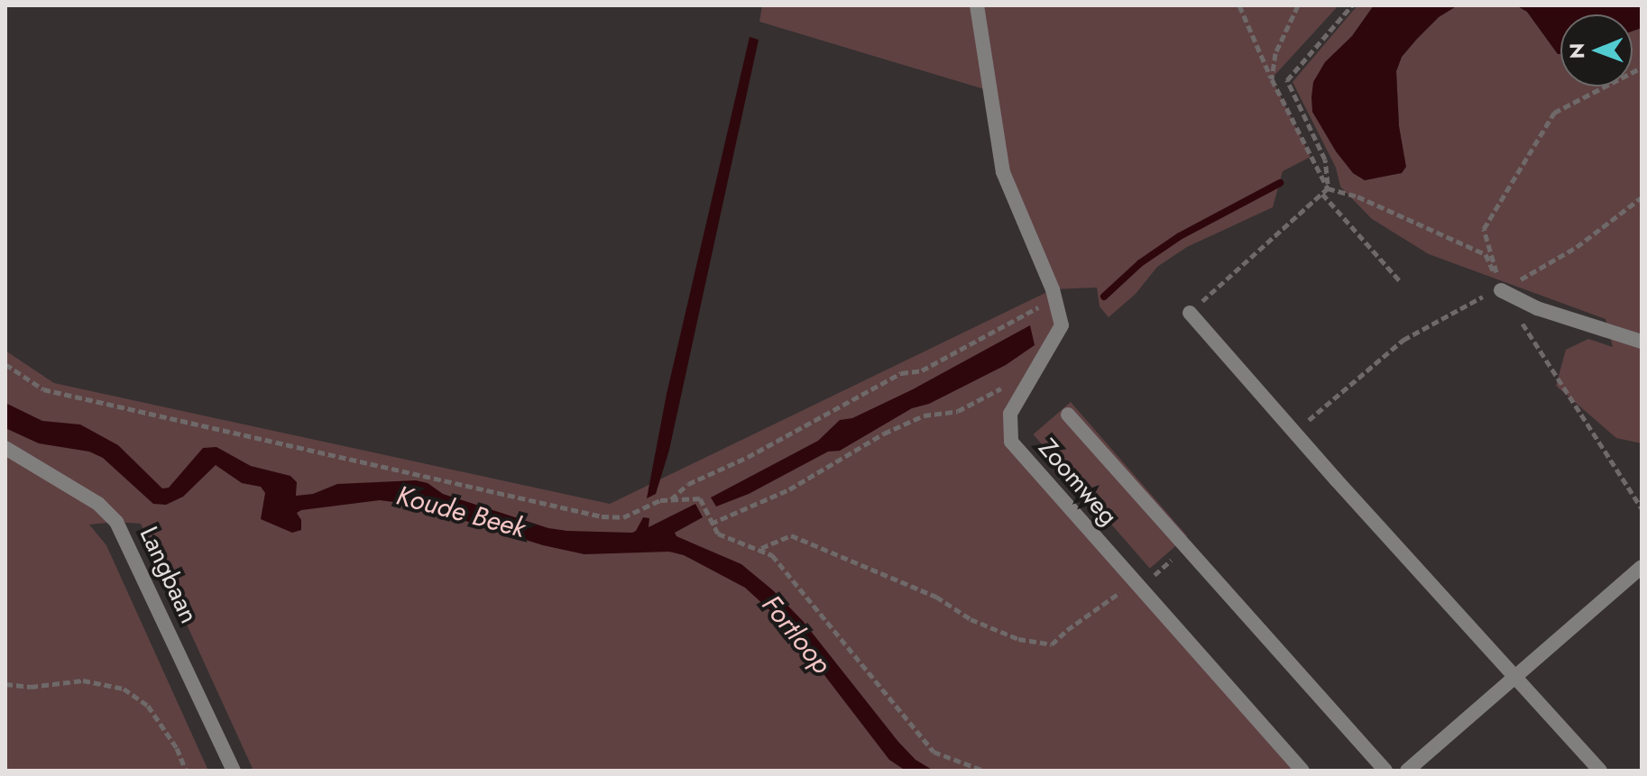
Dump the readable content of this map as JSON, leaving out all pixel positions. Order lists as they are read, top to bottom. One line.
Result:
{"streets":{"street":["Zoomweg","Langbaan"]},"water":["Koude Beek","Fortloop"],"north":"left"}
